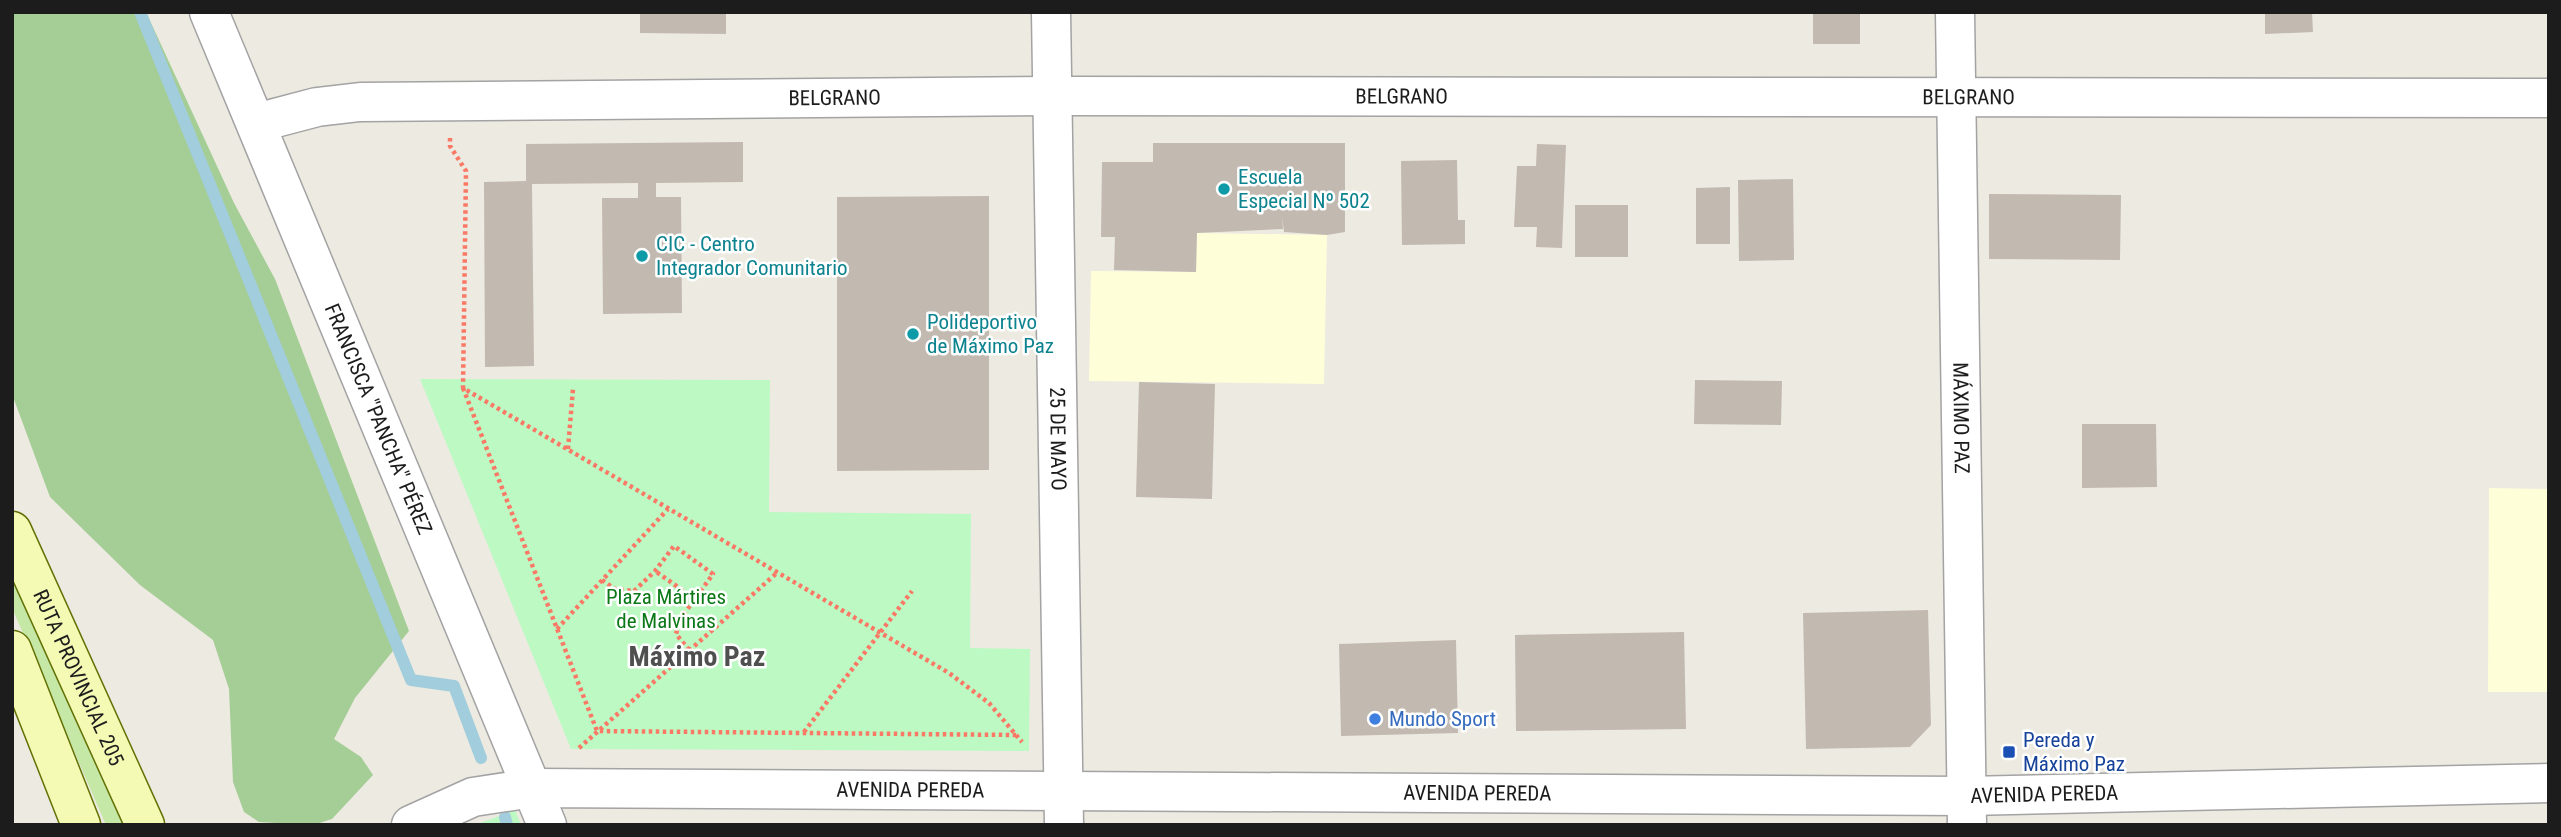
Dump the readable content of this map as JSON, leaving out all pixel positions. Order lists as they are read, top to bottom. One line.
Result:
{"streets":{"main road":["RUTA PROVINCIAL 205"],"street":["BELGRANO","FRANCISCA \"PANCHA\" PÉREZ","MÁXIMO PAZ","25 DE MAYO","AVENIDA PEREDA"]},"crossings":[["BELGRANO","FRANCISCA \"PANCHA\" PÉREZ"],["BELGRANO","MÁXIMO PAZ"],["BELGRANO","25 DE MAYO"],["FRANCISCA \"PANCHA\" PÉREZ","AVENIDA PEREDA"],["MÁXIMO PAZ","AVENIDA PEREDA"],["25 DE MAYO","AVENIDA PEREDA"]],"districts":["Máximo Paz"],"parks":["Plaza Mártires de Malvinas"],"places":{"other":["Escuela Especial Nº 502","CIC - Centro Integrador Comunitario","Polideportivo de Máximo Paz","Mundo Sport"],"transit":["Pereda y Máximo Paz"]}}
